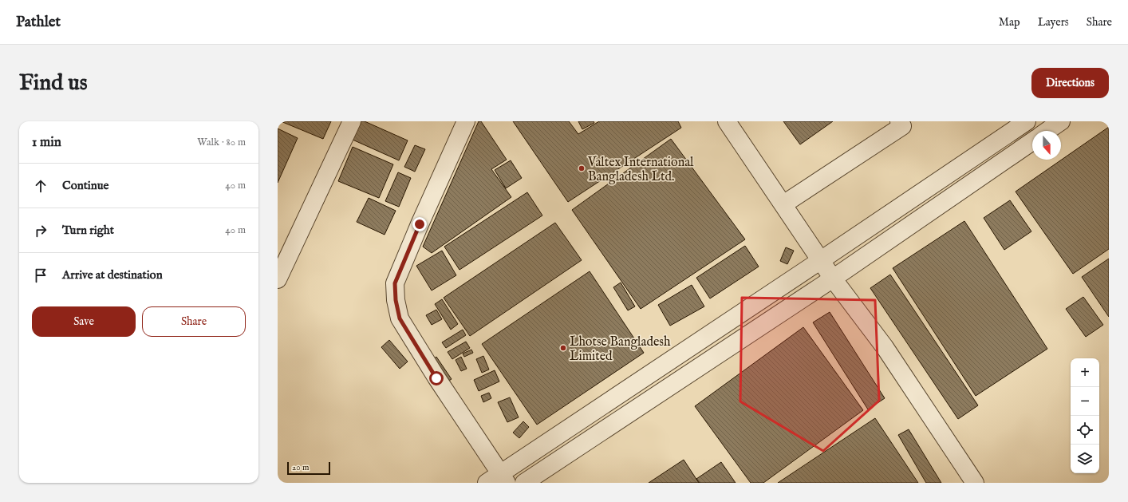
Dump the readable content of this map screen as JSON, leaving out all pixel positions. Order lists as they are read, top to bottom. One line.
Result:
{"places":["Valtex International Bangladesh Ltd.","Lhotse Bangladesh Limited"],"scale_bar":"20 m","north":"bottom","page":{"header":"Pathlet","nav":["Map","Layers","Share"],"buttons":["Directions",["Save","Share"]],"title":"Find us","heading":["1 min","Walk · 80 m"],"list":[["Continue","40 m"],["Turn right","40 m"],"Arrive at destination"],"map_buttons":["+","−"],"scale":"20 m"}}
